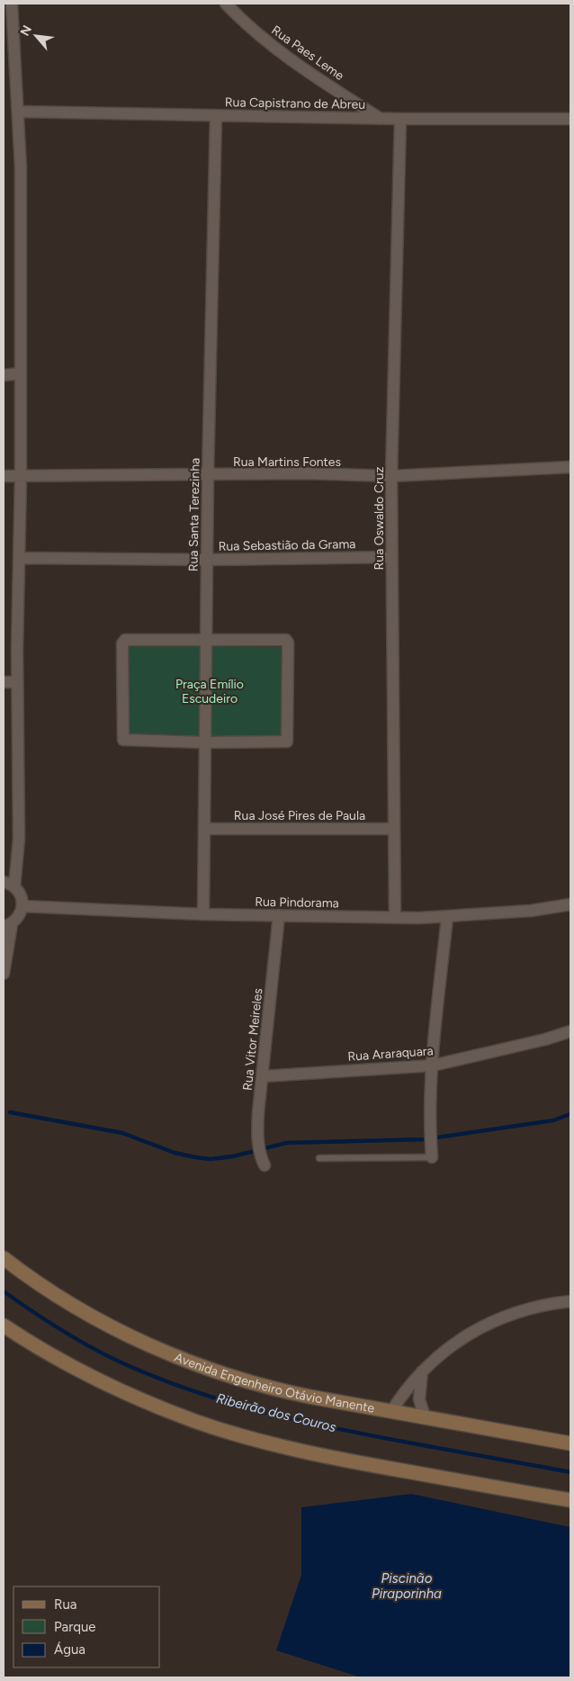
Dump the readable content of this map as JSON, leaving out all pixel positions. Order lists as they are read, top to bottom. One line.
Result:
{"streets":{"main road":["Avenida Engenheiro Otávio Manente"],"street":["Rua Paes Leme","Rua Capistrano de Abreu","Rua Martins Fontes","Rua Santa Terezinha","Rua Oswaldo Cruz","Rua Sebastião da Grama","Rua José Pires de Paula","Rua Pindorama","Rua Vitor Meireles","Rua Araraquara"]},"crossings":[["Rua Paes Leme","Rua Capistrano de Abreu"],["Rua Capistrano de Abreu","Rua Santa Terezinha"],["Rua Capistrano de Abreu","Rua Oswaldo Cruz"],["Rua Martins Fontes","Rua Santa Terezinha"],["Rua Martins Fontes","Rua Oswaldo Cruz"],["Rua Santa Terezinha","Rua Sebastião da Grama"],["Rua Santa Terezinha","Rua José Pires de Paula"],["Rua Santa Terezinha","Rua Pindorama"],["Rua Oswaldo Cruz","Rua Sebastião da Grama"],["Rua Oswaldo Cruz","Rua José Pires de Paula"],["Rua Oswaldo Cruz","Rua Pindorama"],["Rua Pindorama","Rua Vitor Meireles"],["Rua Vitor Meireles","Rua Araraquara"]],"water":["Ribeirão dos Couros","Piscinão Piraporinha"],"parks":["Praça Emílio Escudeiro"],"legend":["Rua","Parque","Água"],"north":"top left"}
